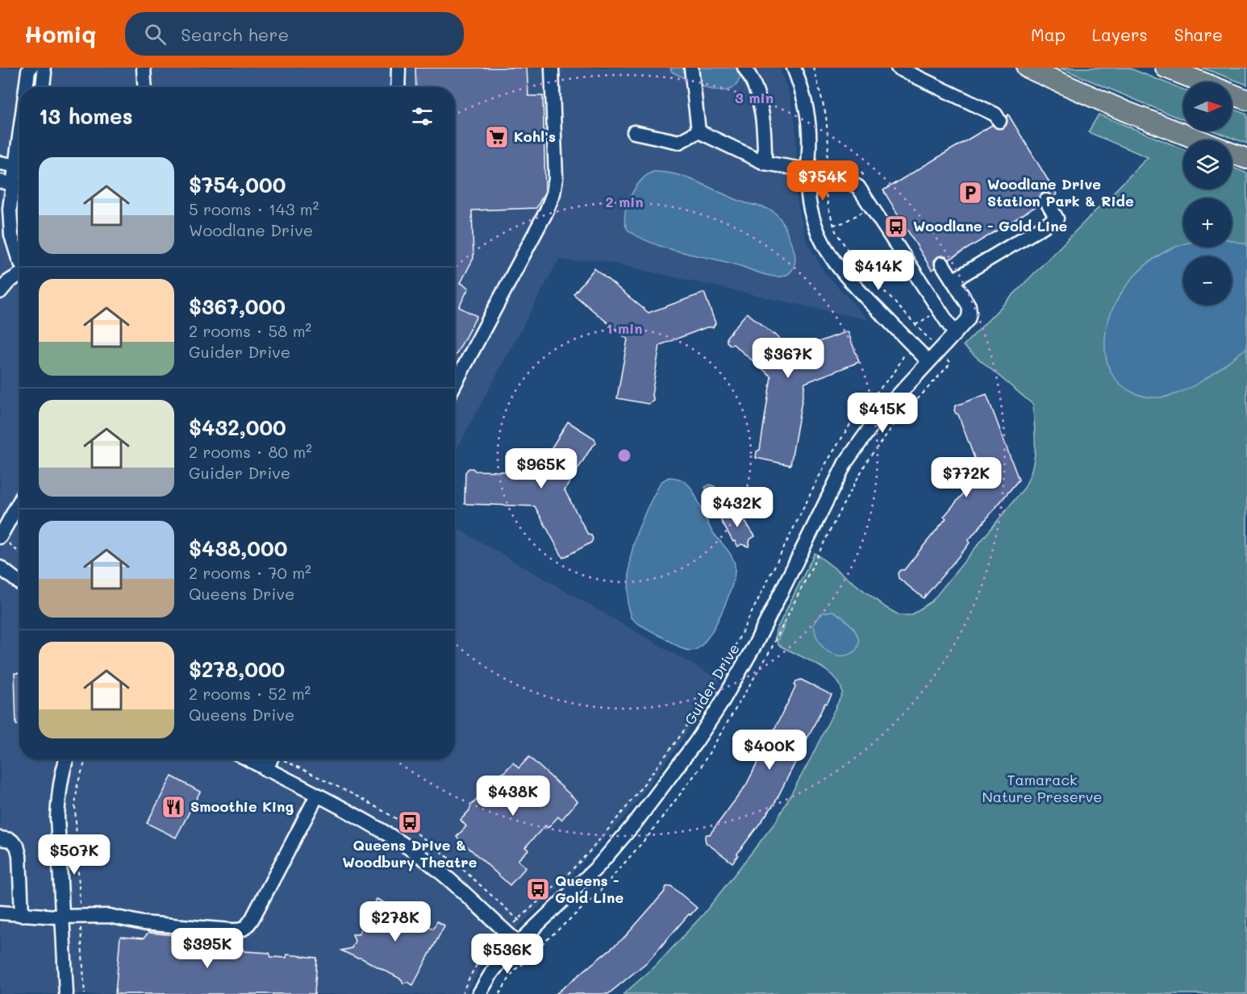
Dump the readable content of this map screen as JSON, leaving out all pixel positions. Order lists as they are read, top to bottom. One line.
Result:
{"streets":{"street":["Guider Drive"]},"parks":["Tamarack Nature Preserve"],"places":{"supermarket":["Kohl's"],"parking":["Woodlane Drive Station Park & Ride"],"bus stop":["Woodlane - Gold Line","Queens Drive & Woodbury Theatre","Queens - Gold Line"],"restaurant":["Smoothie King"]},"north":"right","page":{"header":"Homiq","search":"Search here","nav":["Map","Layers","Share"],"map_buttons":["+","−"],"heading":"13 homes","list":[{"name":"$754,000","note":"5 rooms · 143 m² · Woodlane Drive"},{"name":"$367,000","note":"2 rooms · 58 m² · Guider Drive"},{"name":"$432,000","note":"2 rooms · 80 m² · Guider Drive"},{"name":"$438,000","note":"2 rooms · 70 m² · Queens Drive"},{"name":"$278,000","note":"2 rooms · 52 m² · Queens Drive"}],"price":["$754K","$414K","$367K","$415K","$965K","$772K","$432K","$400K","$438K","$507K","$278K","$395K","$536K"]},"rings":["3 min","2 min","1 min"]}
